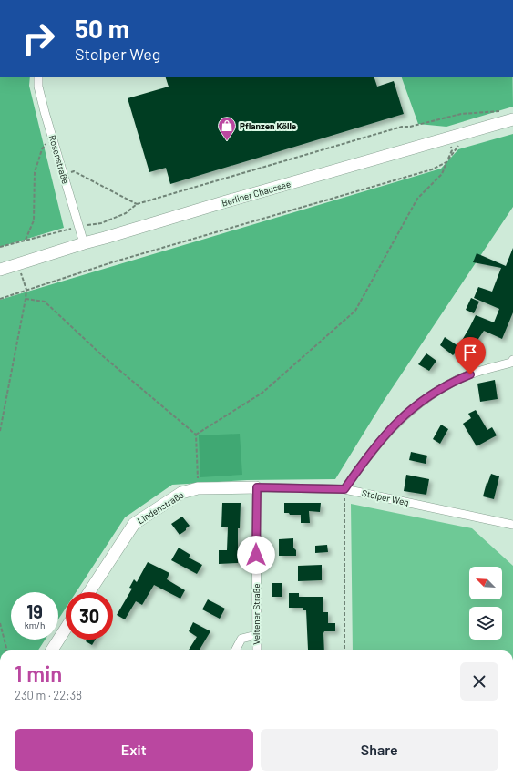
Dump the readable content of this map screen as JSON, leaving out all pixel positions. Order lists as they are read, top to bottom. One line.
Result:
{"streets":{"main road":["Berliner Chaussee","Lindenstraße"],"street":["Rosenstraße","Stolper Weg","Veltener Straße"]},"crossings":[["Rosenstraße","Berliner Chaussee"],["Stolper Weg","Lindenstraße"],["Stolper Weg","Veltener Straße"],["Lindenstraße","Veltener Straße"]],"places":{"shop":["Pflanzen Kölle"]},"north":"top left","page":{"turn":["50 m","Stolper Weg"],"speed":"19 km/h","limit":"30","heading":["1 min","230 m · 22:38"],"buttons":["Exit","Share"]}}
